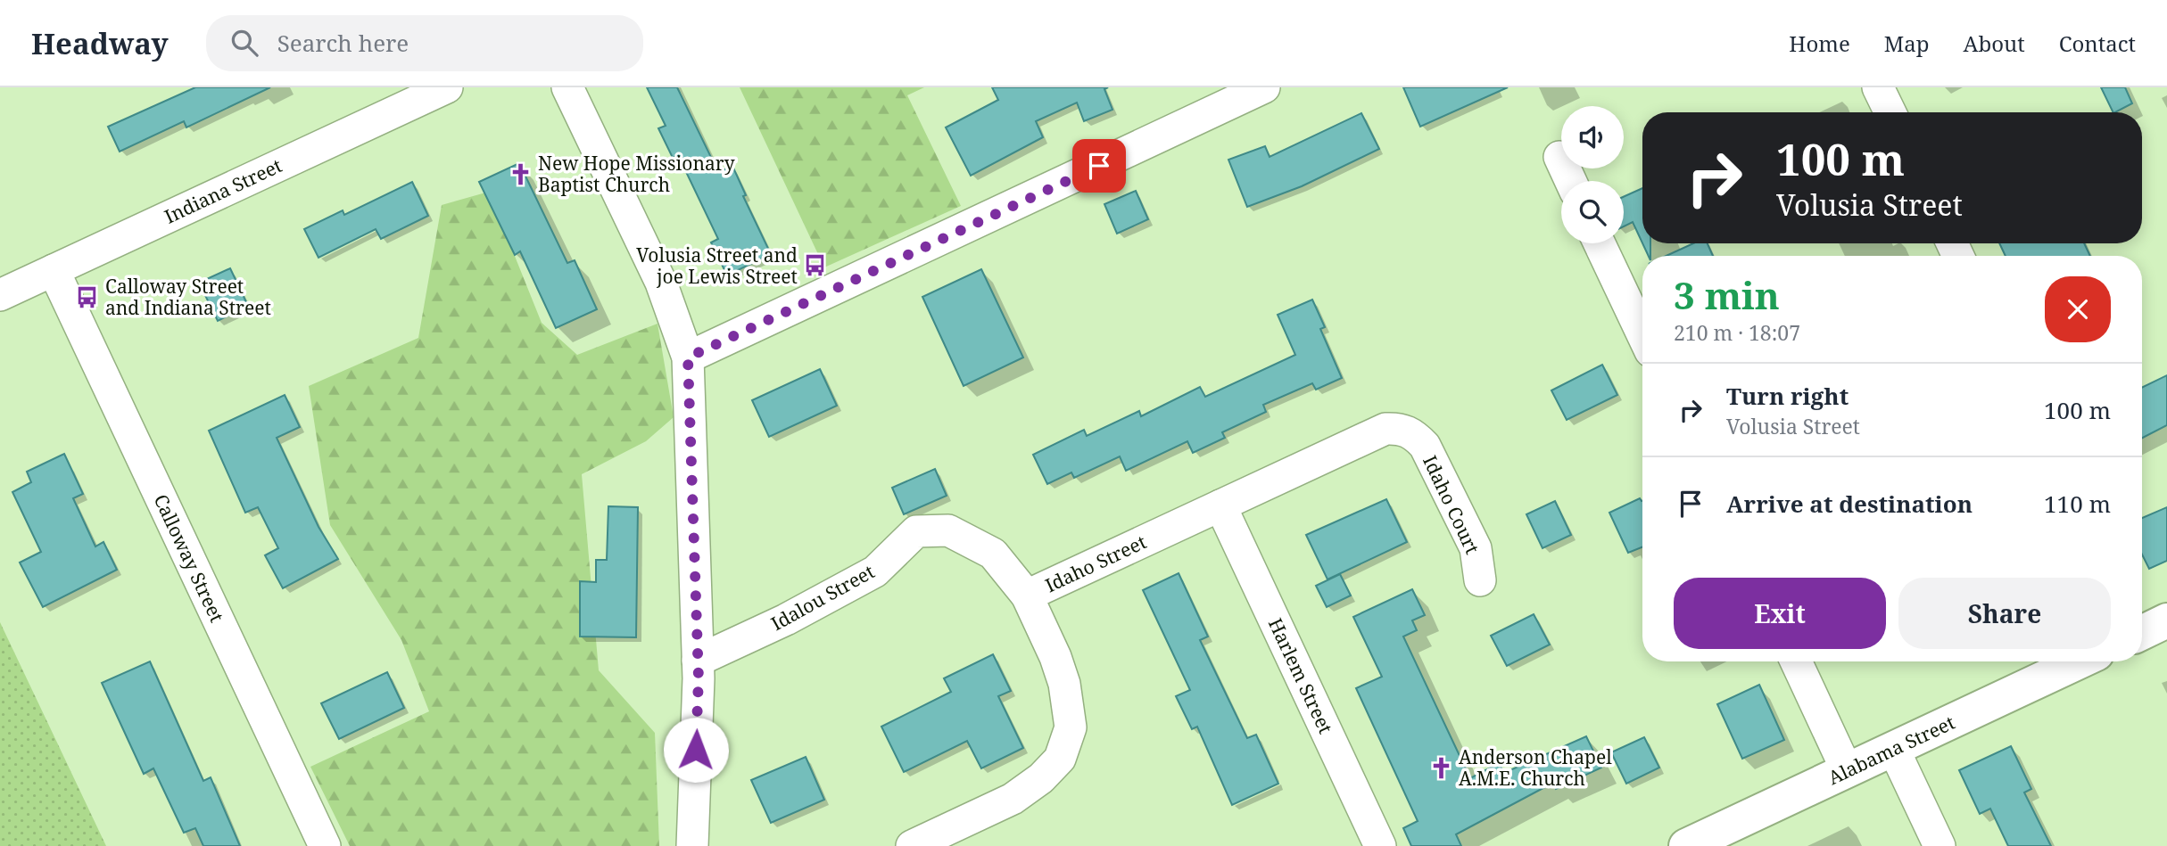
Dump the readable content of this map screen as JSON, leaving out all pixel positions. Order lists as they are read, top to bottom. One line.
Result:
{"streets":{"street":["Indiana Street","Idaho Court","Calloway Street","Idaho Street","Idalou Street","Harlem Street","Alabama Street"]},"crossings":[["Indiana Street","Calloway Street"],["Idaho Court","Idaho Street"],["Idaho Street","Idalou Street"],["Idaho Street","Harlem Street"]],"places":{"church":["New Hope Missionary Baptist Church","Anderson Chapel A.M.E. Church"],"bus stop":["Volusia Street and joe Lewis Street","Calloway Street and Indiana Street"]},"page":{"header":"Headway","search":"Search here","nav":["Home","Map","About","Contact"],"turn":["100 m","Volusia Street"],"heading":["3 min","210 m · 18:07"],"list":[{"name":"Turn right","note":"Volusia Street","value":"100 m"},{"name":"Arrive at destination","value":"110 m"}],"buttons":["Exit","Share"]}}
